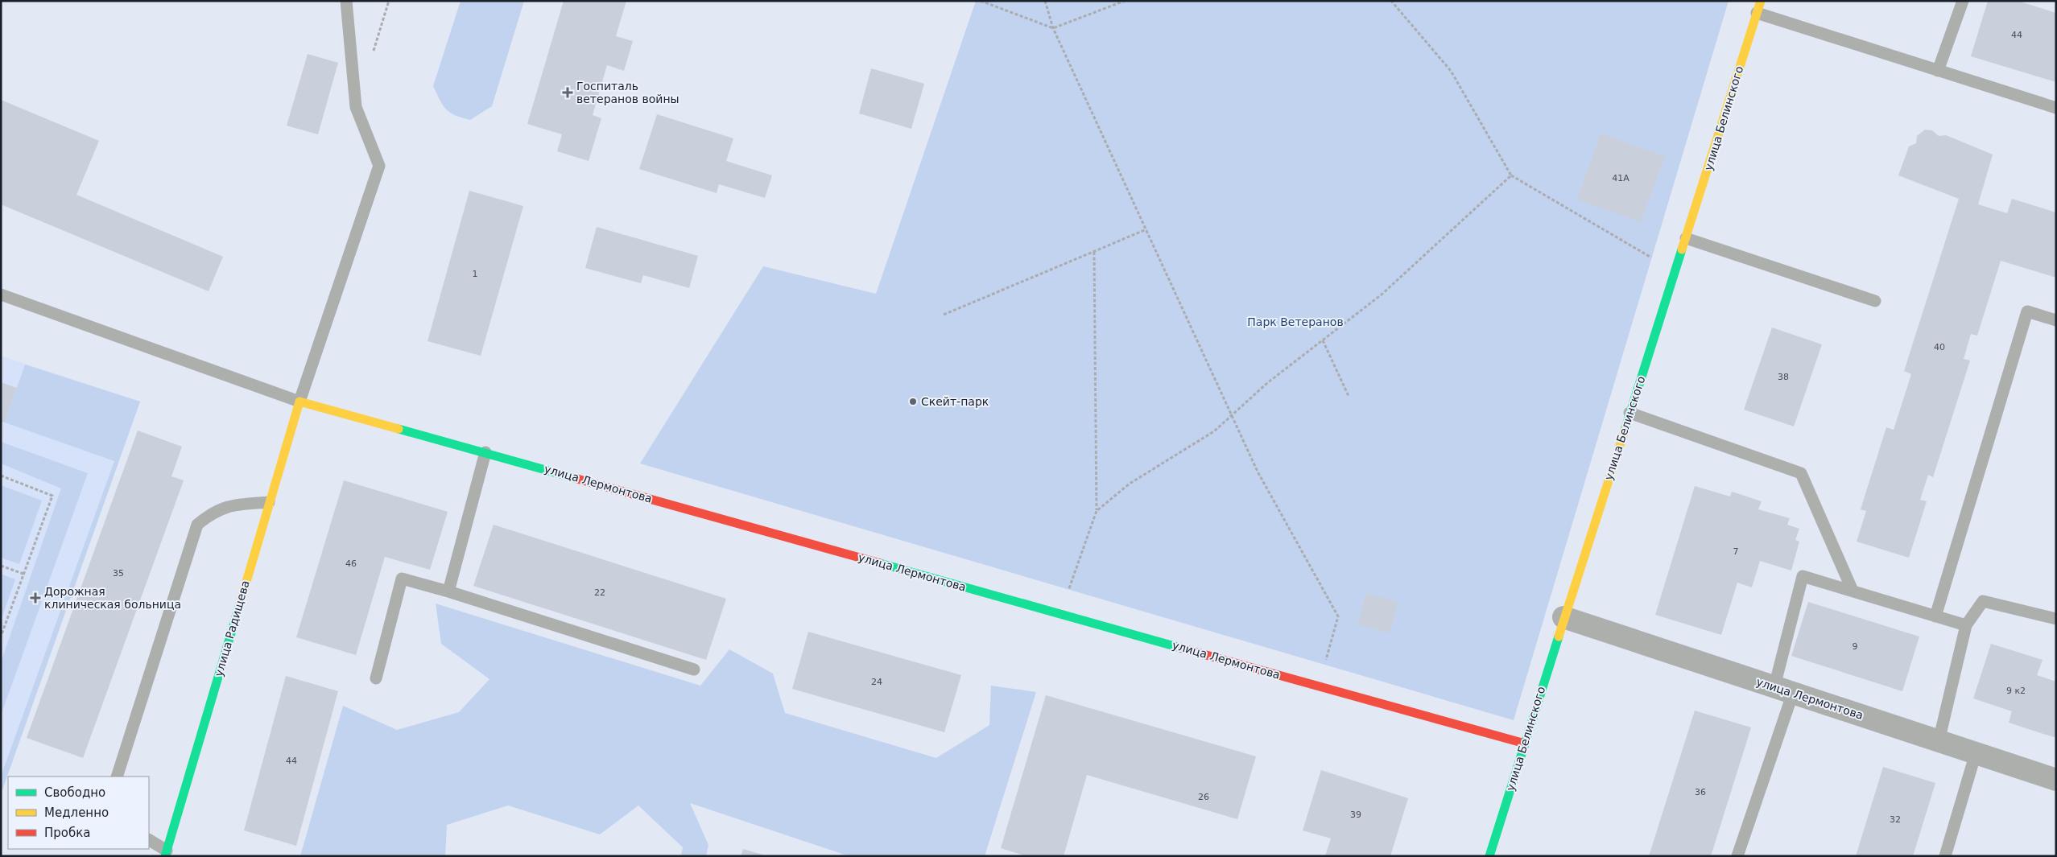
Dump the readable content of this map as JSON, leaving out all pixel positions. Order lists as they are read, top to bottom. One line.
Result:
{"streets":{"street":["улица Белинского","улица Лермонтова","улица Радищева"]},"crossings":[["улица Белинского","улица Лермонтова"],["улица Лермонтова","улица Радищева"]],"parks":["Парк Ветеранов"],"places":{"health":["Госпиталь ветеранов войны","Дорожная клиническая больница"],"other":["Скейт-парк"]},"house_numbers":["44","41А","1","40","38","7","46","35","22","9","24","9 к2","44","36","26","39","32"],"legend":["Свободно","Медленно","Пробка"]}
